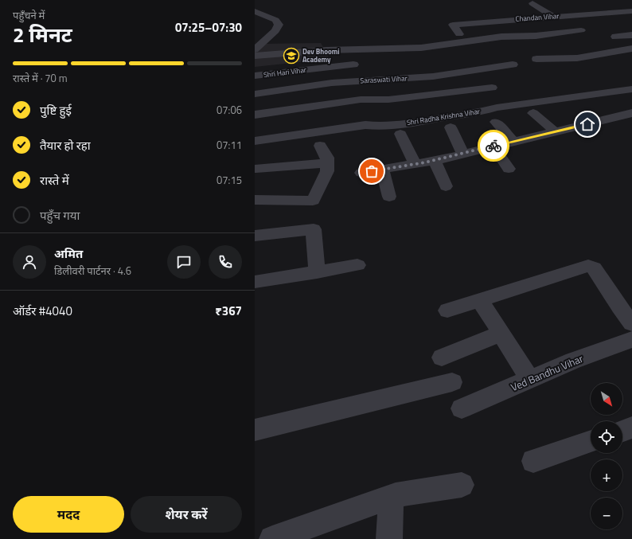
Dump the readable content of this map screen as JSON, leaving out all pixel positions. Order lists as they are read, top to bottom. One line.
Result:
{"streets":{"street":["Chandan Vihar","Shri Hari Vihar","Saraswati Vihar","Shri Radha Krishna Vihar","Ved Bandhu Vihar"]},"places":{"school or university":["Dev Bhoomi Academy"]},"north":"bottom right","page":{"heading":["2 मिनट","पहुँचने में","07:25–07:30"],"panel":["अमित","डिलीवरी पार्टनर · 4.6","ऑर्डर #4040","₹367"],"bar":"रास्ते में · 70 m","list":[["पुष्टि हुई","07:06"],["तैयार हो रहा","07:11"],["रास्ते में","07:15"],"पहुँच गया"],"map_buttons":["+","−"],"buttons":["मदद","शेयर करें"]}}
